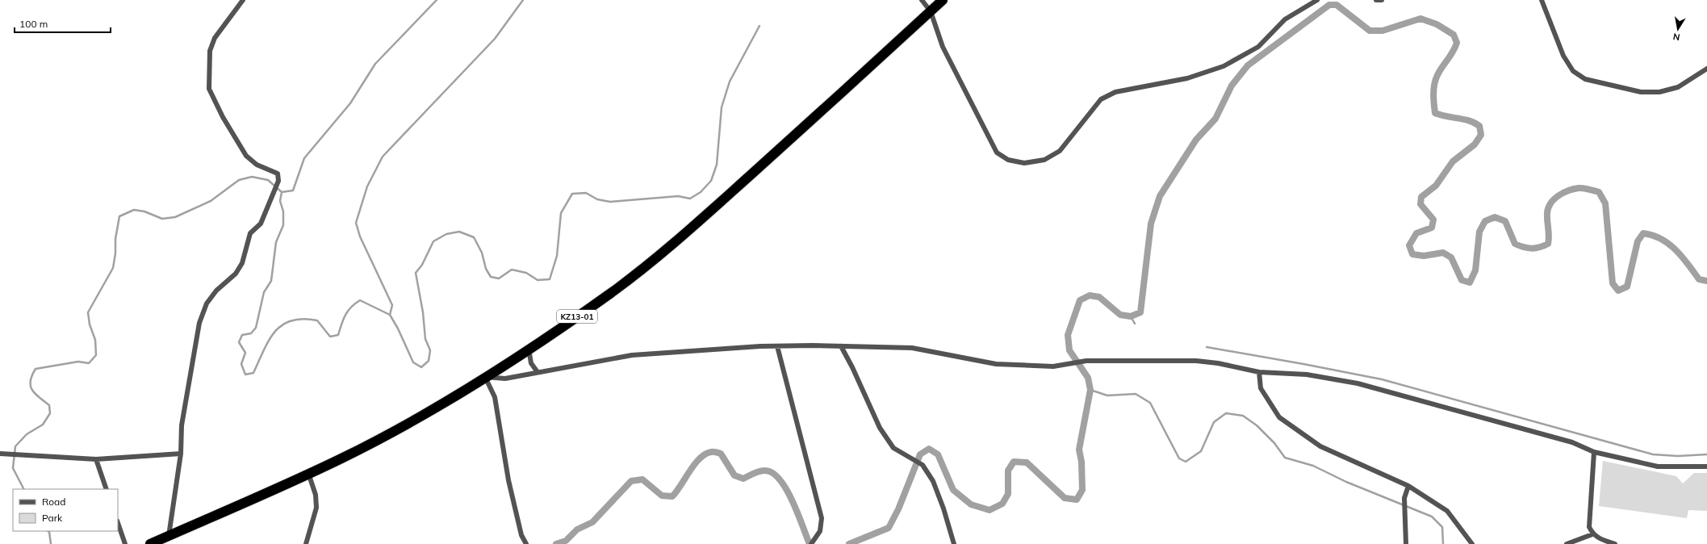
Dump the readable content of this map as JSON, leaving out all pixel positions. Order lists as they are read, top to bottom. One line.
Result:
{"streets":{"highway":["KZ13-01"]},"legend":["Road","Park"],"scale_bar":"100 m","north":"bottom"}
